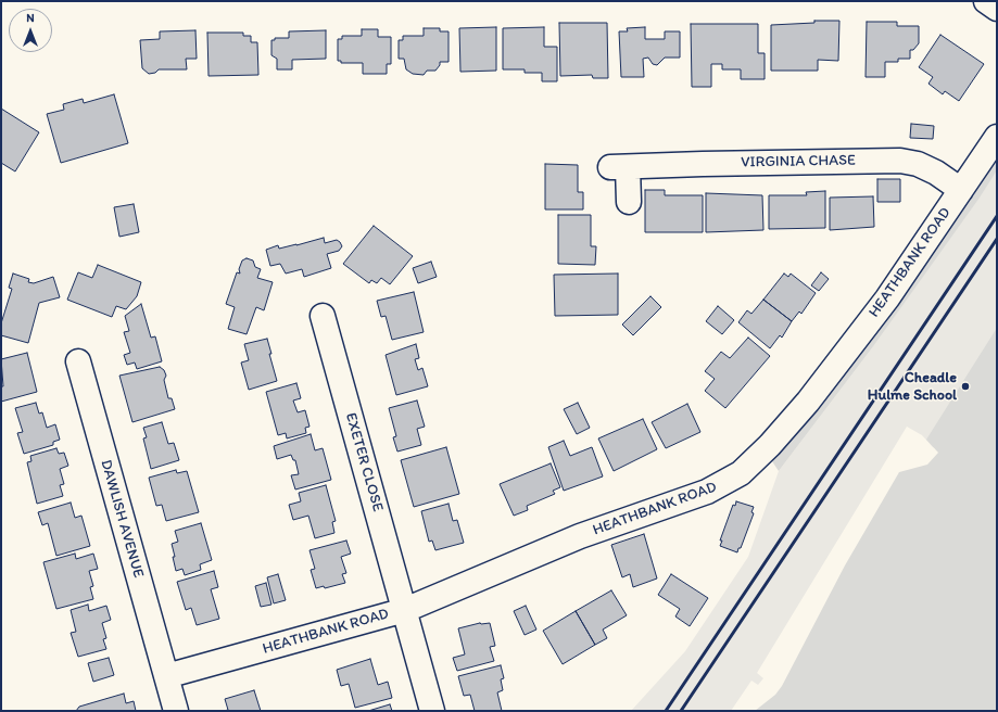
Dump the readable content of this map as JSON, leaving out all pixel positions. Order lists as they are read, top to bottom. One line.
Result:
{"streets":{"street":["VIRGINIA CHASE","HEATHBANK ROAD","EXETER CLOSE","DAWLISH AVENUE"]},"crossings":[["VIRGINIA CHASE","HEATHBANK ROAD"],["HEATHBANK ROAD","EXETER CLOSE"],["HEATHBANK ROAD","DAWLISH AVENUE"]],"places":["Cheadle Hulme School"],"north":"top"}
